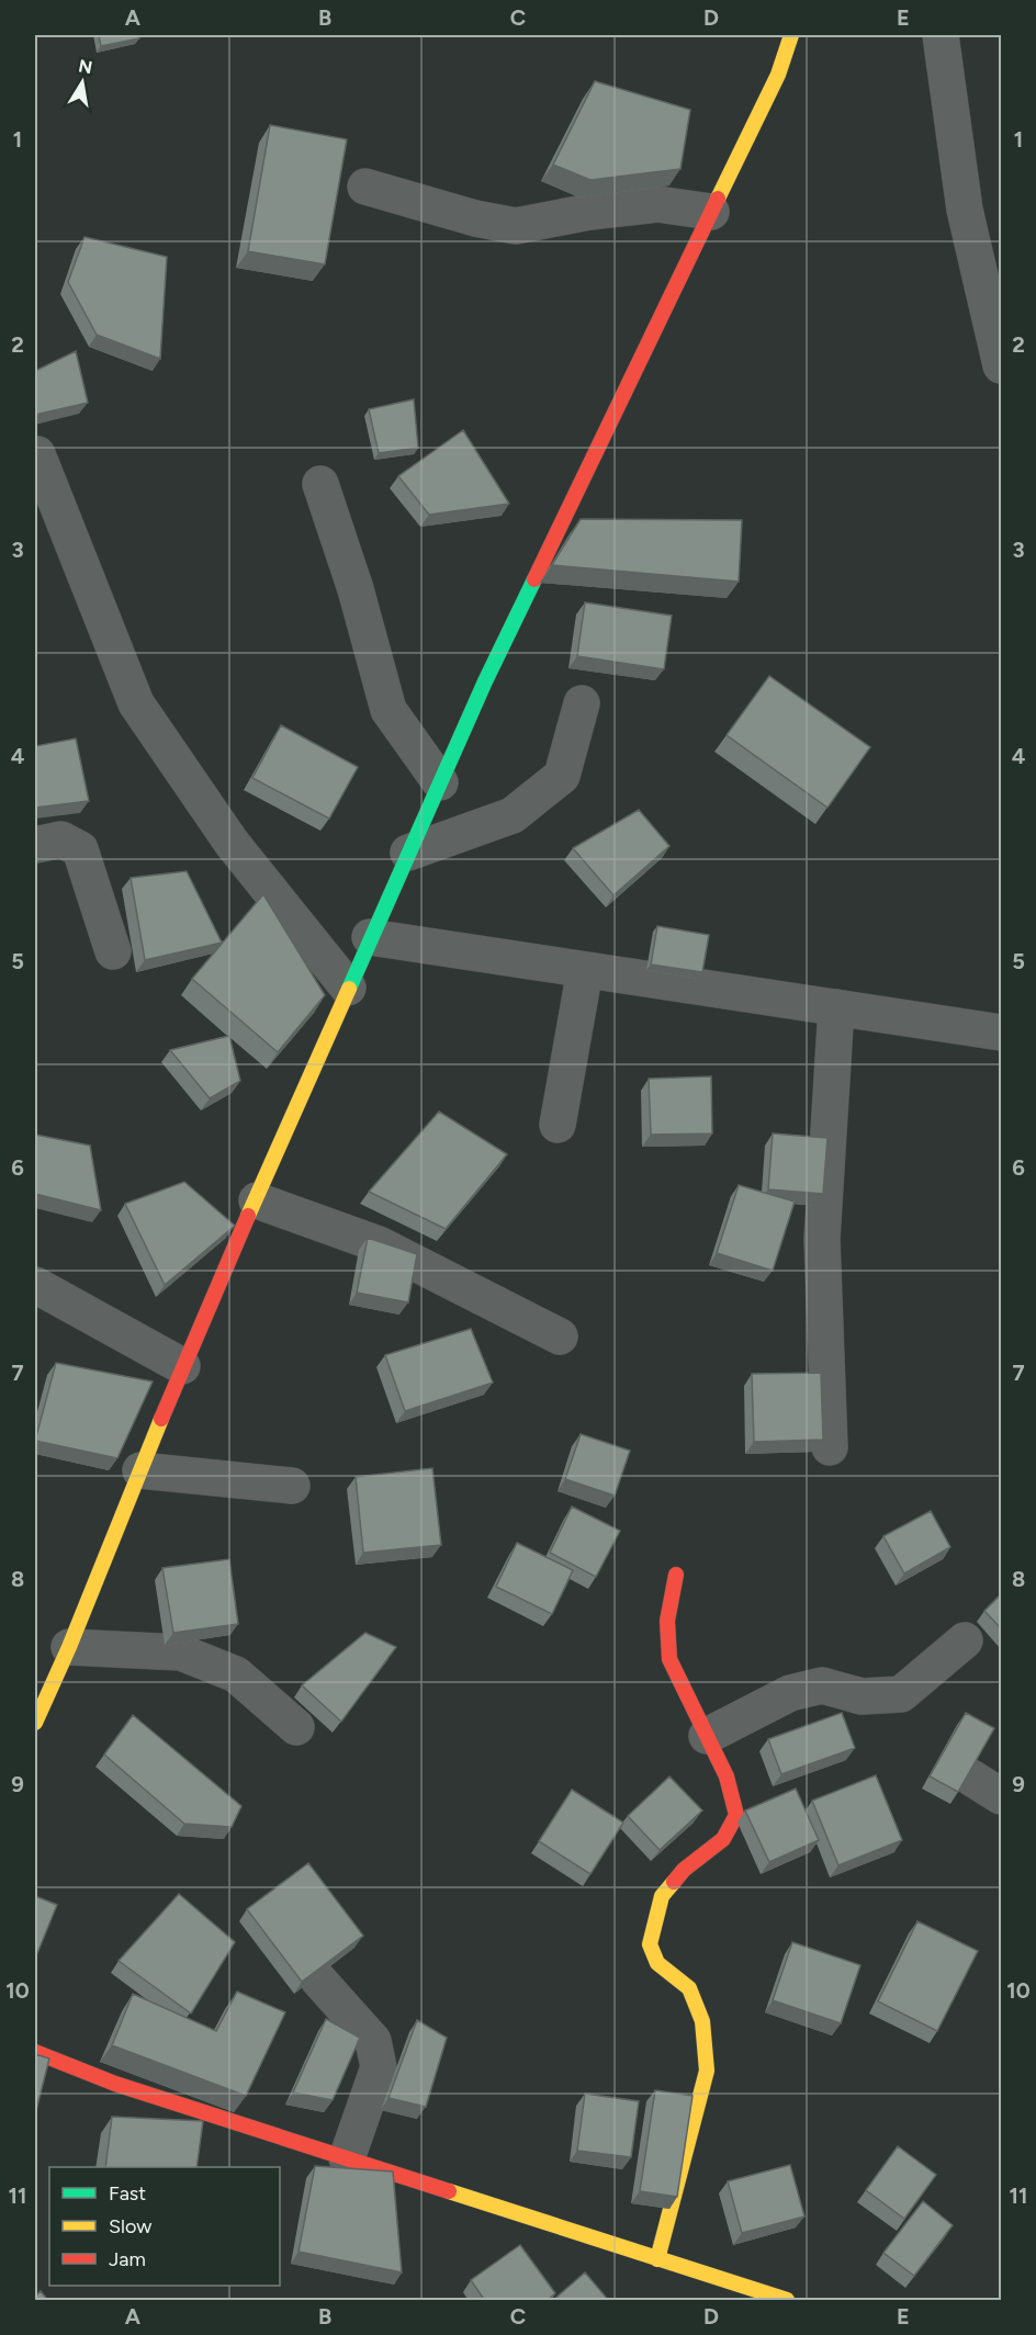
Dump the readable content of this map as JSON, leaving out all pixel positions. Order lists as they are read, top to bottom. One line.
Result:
{"legend":["Fast","Slow","Jam"],"north":"top","grid":{"columns":["A","B","C","D","E"],"rows":["1","2","3","4","5","6","7","8","9","10","11"]}}
